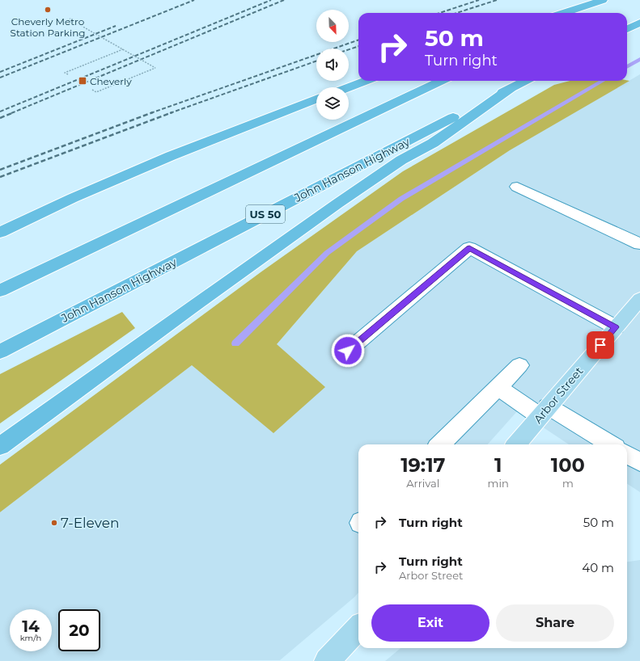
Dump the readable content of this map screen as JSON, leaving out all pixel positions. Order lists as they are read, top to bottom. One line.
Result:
{"streets":{"highway":["John Hanson Highway","US 50"],"main road":["Arbor Street"]},"places":{"other":["Cheverly Metro Station Parking","7-Eleven"],"transit":["Cheverly"]},"north":"bottom right","page":{"turn":["50 m","Turn right"],"eta":["19:17","Arrival","1","min","100","m"],"list":[{"name":"Turn right","value":"50 m"},{"name":"Turn right","note":"Arbor Street","value":"40 m"}],"buttons":["Exit","Share"],"speed":"14 km/h","limit":"20"}}
